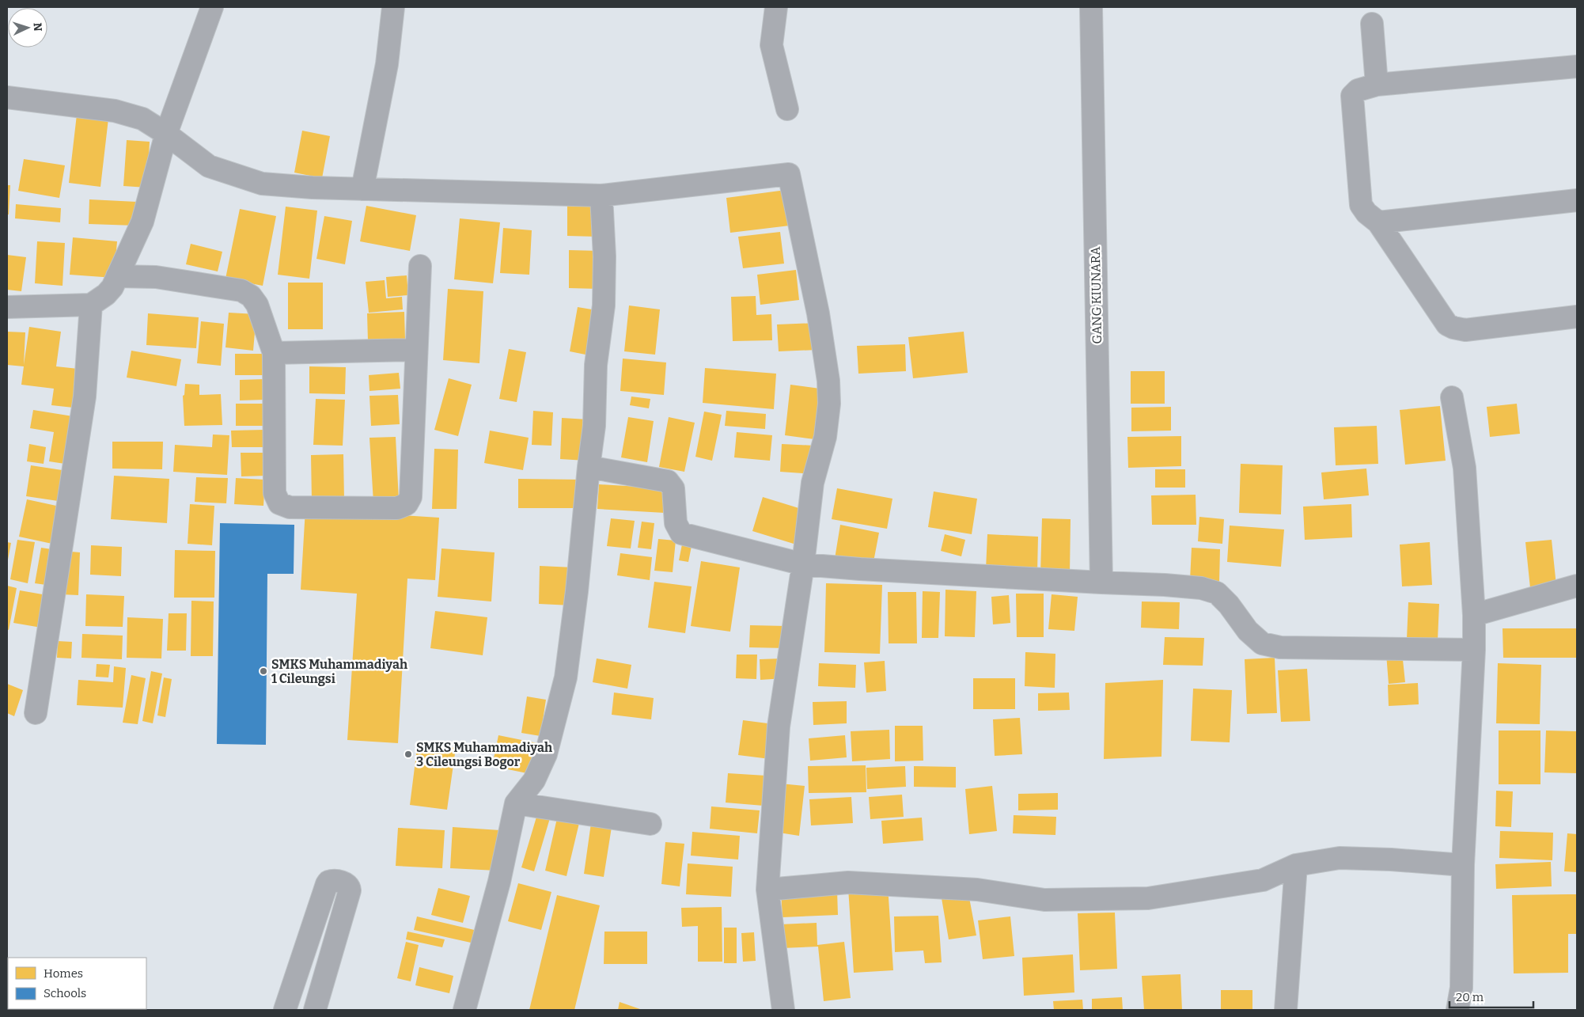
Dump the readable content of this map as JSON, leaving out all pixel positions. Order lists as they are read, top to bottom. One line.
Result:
{"streets":{"street":["GANG KIUNARA"]},"places":["SMKS Muhammadiyah 1 Cileungsi","SMKS Muhammadiyah 3 Cileungsi Bogor"],"legend":["Homes","Schools"],"scale_bar":"20 m","north":"right"}
